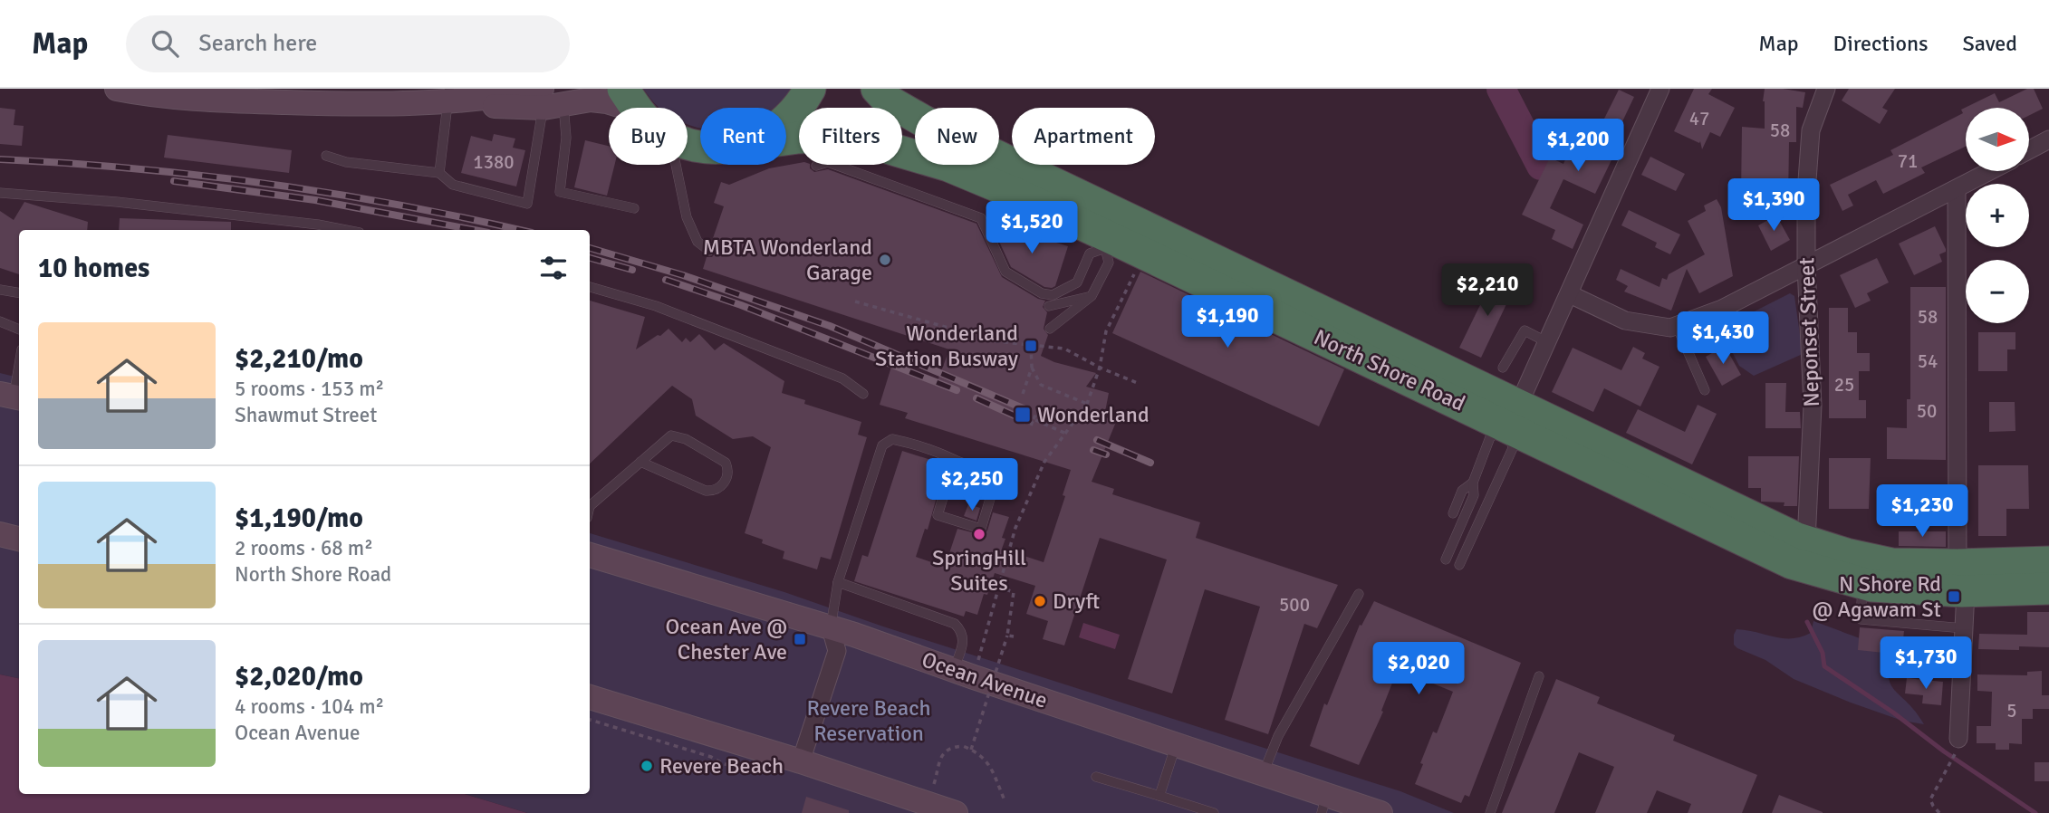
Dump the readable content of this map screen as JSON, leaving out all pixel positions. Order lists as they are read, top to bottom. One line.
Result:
{"streets":{"highway":["North Shore Road"],"main road":["Ocean Avenue"],"street":["Neponset Street"]},"crossings":[["Neponset Street","North Shore Road"]],"parks":["Revere Beach Reservation"],"places":{"other":["MBTA Wonderland Garage","SpringHill Suites","Dryft","Revere Beach"],"transit":["Wonderland Station Busway","Wonderland","N Shore Rd @ Agawam St","Ocean Ave @ Chester Ave"]},"house_numbers":["47","58","71","1380","58","54","25","50","500","5"],"north":"right","page":{"header":"Map","search":"Search here","nav":["Map","Directions","Saved"],"map_buttons":["+","−"],"chip":["Buy","Rent","Filters","New","Apartment"],"price":["$1,200","$1,390","$1,520","$2,210","$1,190","$1,430","$2,250","$1,230","$1,730","$2,020"],"heading":"10 homes","list":[{"name":"$2,210/mo","note":"5 rooms · 153 m² · Shawmut Street"},{"name":"$1,190/mo","note":"2 rooms · 68 m² · North Shore Road"},{"name":"$2,020/mo","note":"4 rooms · 104 m² · Ocean Avenue"}]}}
